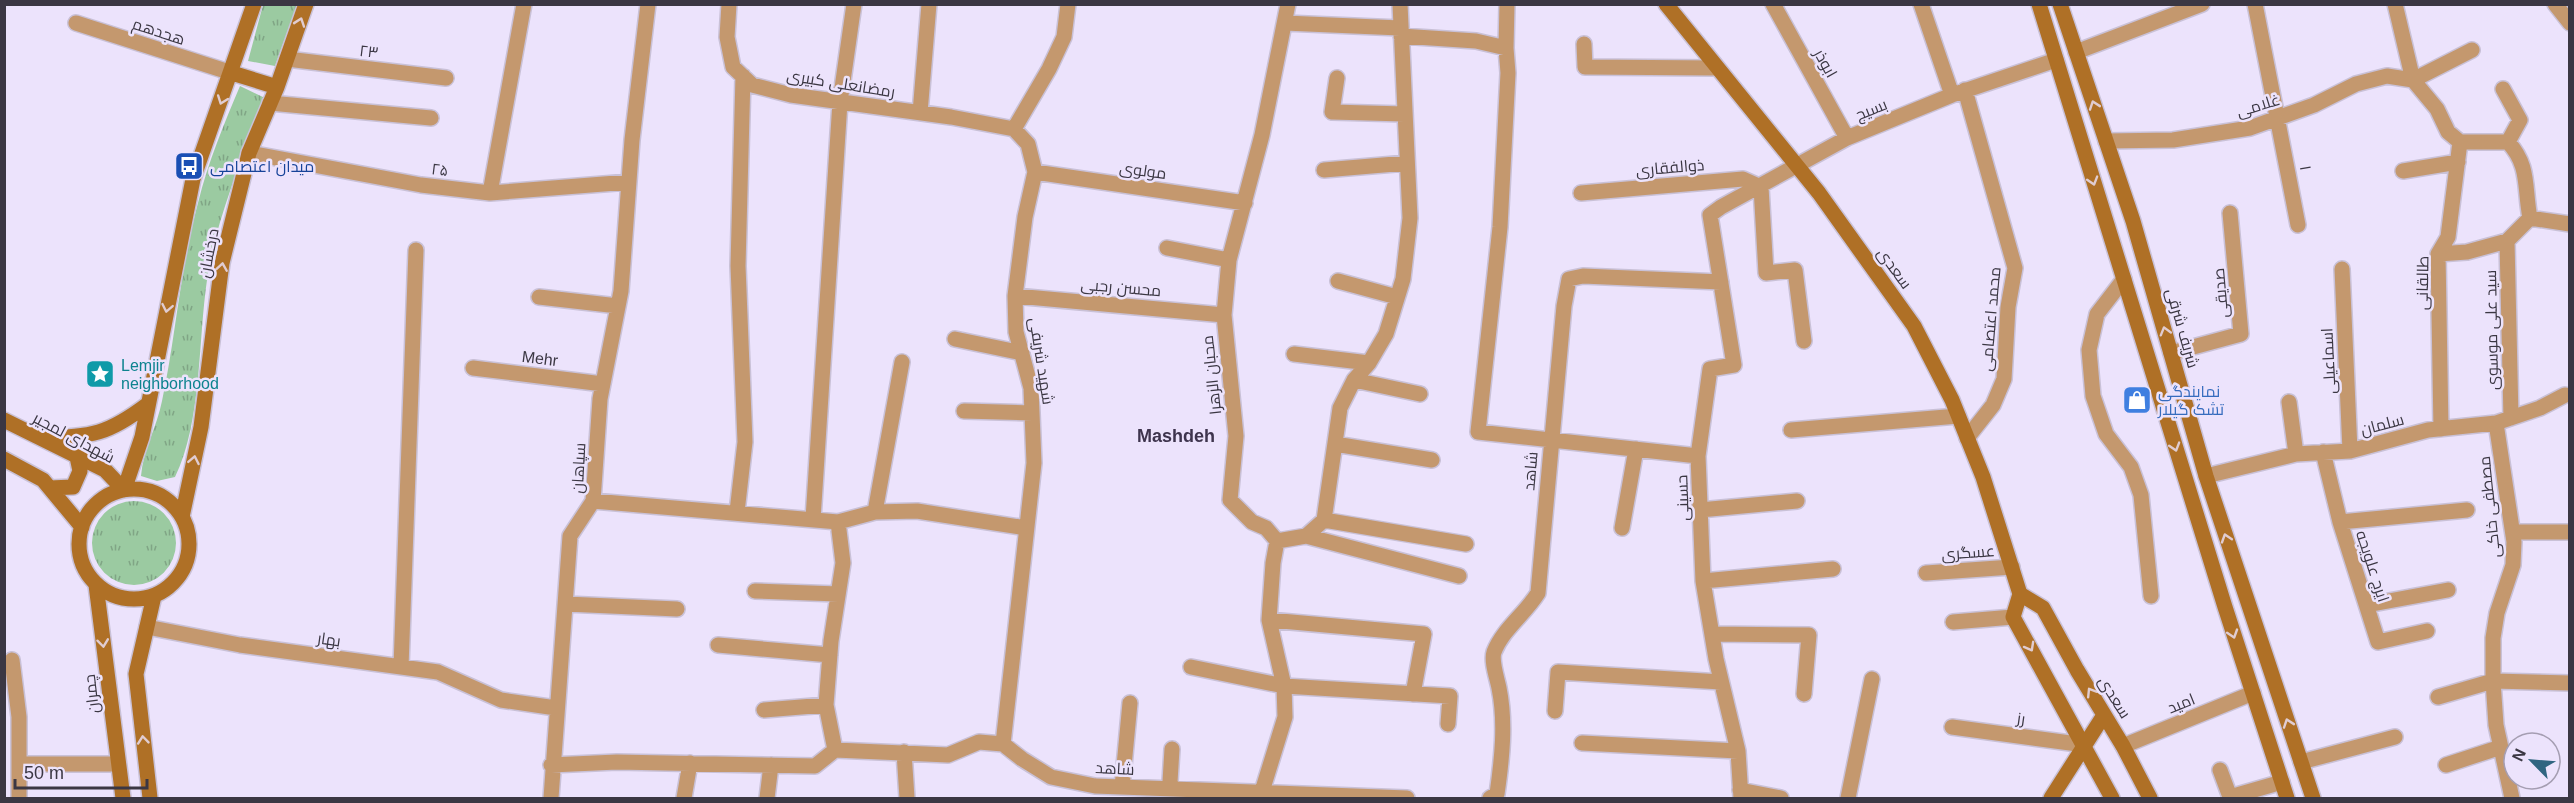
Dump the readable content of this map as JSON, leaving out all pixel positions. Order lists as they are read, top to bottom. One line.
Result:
{"streets":{"main road":["درخشان","سعدی","شریف شرقی","شهدای لمجیر","چمران"],"street":["هجدهم","۲۳","ابوذر","رمضانعلی کبیری","غلامی","بسیج","ذوالفقاری","۱","۲۵","مولوی","طالقانی","محسن رجبی","صدیقی","محمد اعتصامی","سید علی موسوی","Mehr","شهید شریفی","اسماعیلی","محبان الزهرا","سلمان","سپاهان","شاهد","حسینی","مصطفی خاکی","عسگری","ایرج علویجه","بهار","امید","رز"]},"crossings":[["هجدهم","درخشان"],["۲۳","درخشان"],["ابوذر","بسیج"],["رمضانعلی کبیری","شهید شریفی"],["غلامی","۱"],["غلامی","شریف شرقی"],["بسیج","ذوالفقاری"],["بسیج","سعدی"],["بسیج","محمد اعتصامی"],["بسیج","حسینی"],["۲۵","درخشان"],["۲۵","سپاهان"],["مولوی","شهید شریفی"],["مولوی","محبان الزهرا"],["درخشان","شهدای لمجیر"],["درخشان","چمران"],["سعدی","محمد اعتصامی"],["سعدی","عسگری"],["سعدی","امید"],["طالقانی","سلمان"],["محسن رجبی","شهید شریفی"],["محسن رجبی","محبان الزهرا"],["صدیقی","شریف شرقی"],["شریف شرقی","سلمان"],["سید علی موسوی","سلمان"],["Mehr","سپاهان"],["شهید شریفی","سپاهان"],["شهید شریفی","شاهد"],["اسماعیلی","سلمان"],["سلمان","مصطفی خاکی"],["سلمان","ایرج علویجه"],["شهدای لمجیر","چمران"],["شاهد","حسینی"]],"districts":["Mashdeh"],"places":{"bus stop":["میدان اعتصامی"],"place":["Lemjir neighborhood"],"shop":["نمایندگی تشک گیلار"]},"scale_bar":"50 m","north":"top left"}
